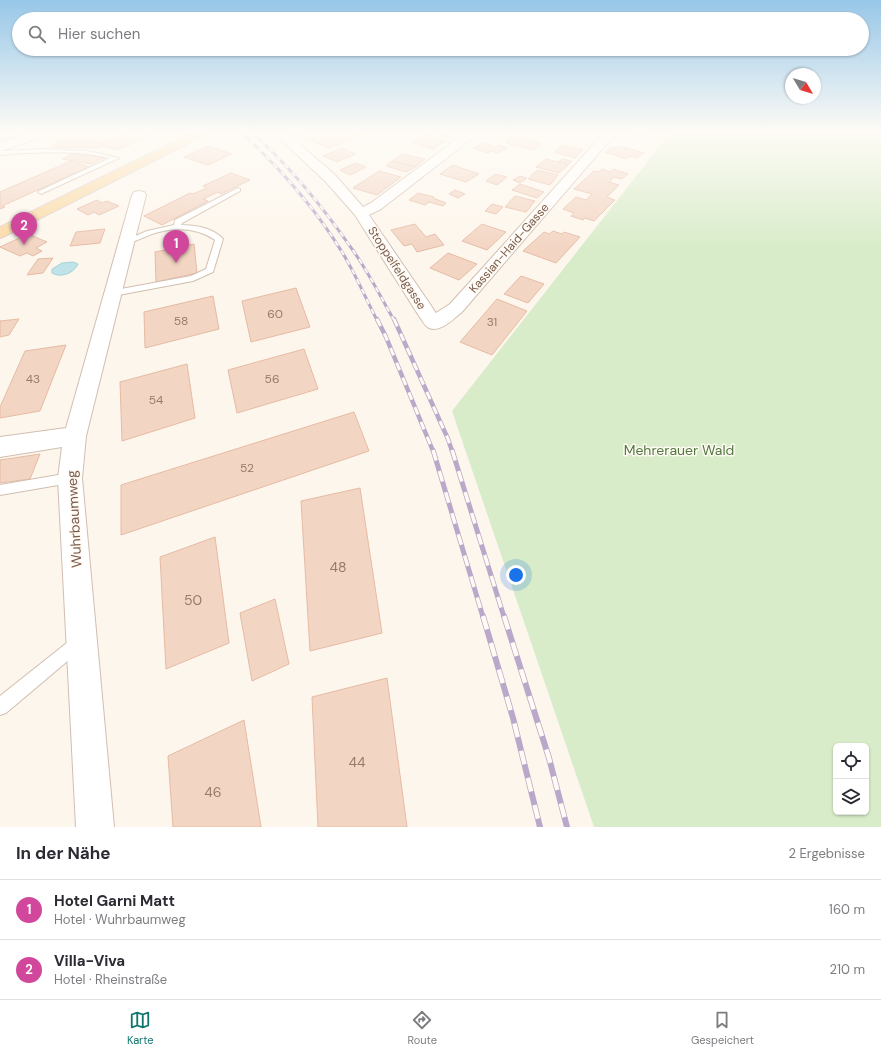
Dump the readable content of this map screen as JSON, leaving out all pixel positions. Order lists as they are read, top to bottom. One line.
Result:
{"streets":{"street":["Kassian-Haid-Gasse","Stoppelfeldgasse","Wuhrbaumweg"]},"crossings":[["Kassian-Haid-Gasse","Stoppelfeldgasse"]],"parks":["Mehrerauer Wald"],"house_numbers":["60","58","31","43","56","54","52","48","50","44","46"],"north":"bottom right","page":{"search":"Hier suchen","pins":["2","1"],"heading":["In der Nähe","2 Ergebnisse"],"list":[{"mark":"1","name":"Hotel Garni Matt","note":"Hotel · Wuhrbaumweg","value":"160 m"},{"mark":"2","name":"Villa-Viva","note":"Hotel · Rheinstraße","value":"210 m"}],"nav":["Karte","Route","Gespeichert"]}}
